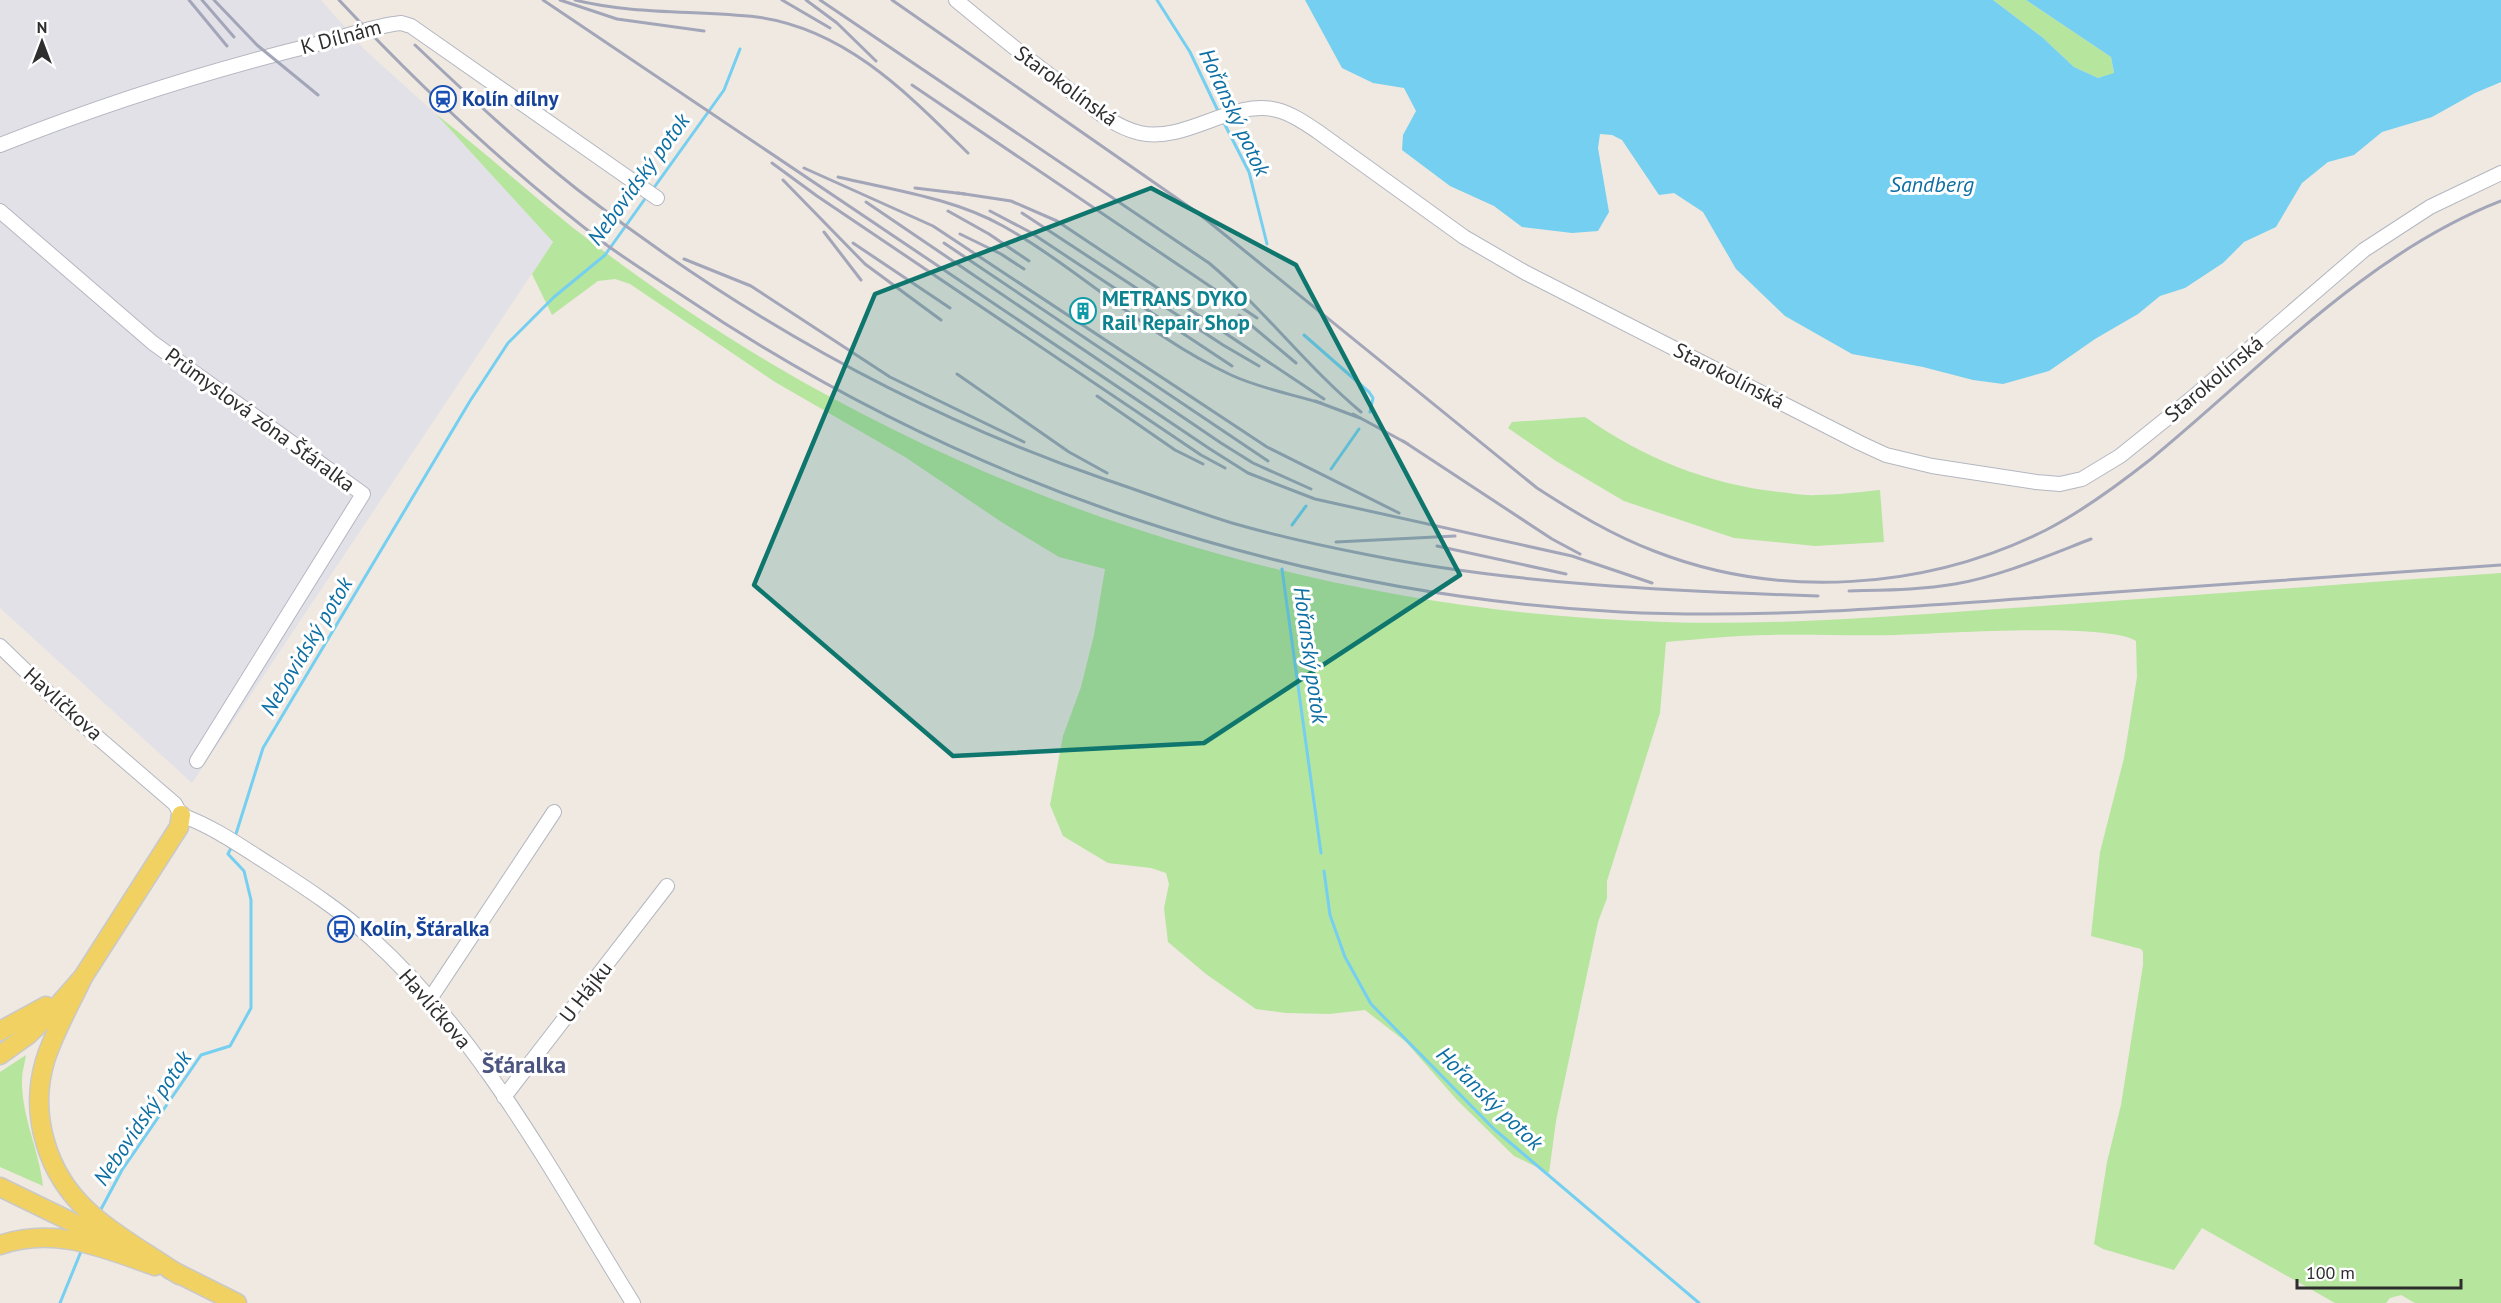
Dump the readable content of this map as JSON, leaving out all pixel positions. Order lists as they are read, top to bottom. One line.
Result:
{"streets":{"street":["K Dílnám","Starokolínská","Průmyslová zóna Šťáralka","Havlíčkova","U Hájku"]},"crossings":[["Havlíčkova","U Hájku"]],"districts":["Šťáralka"],"water":["Hořanský potok","Nebovidský potok","Sandberg"],"places":{"station":["Kolín dílny"],"building":["METRANS DYKO Rail Repair Shop"],"bus stop":["Kolín, Šťáralka"]},"scale_bar":"100 m","north":"top"}
